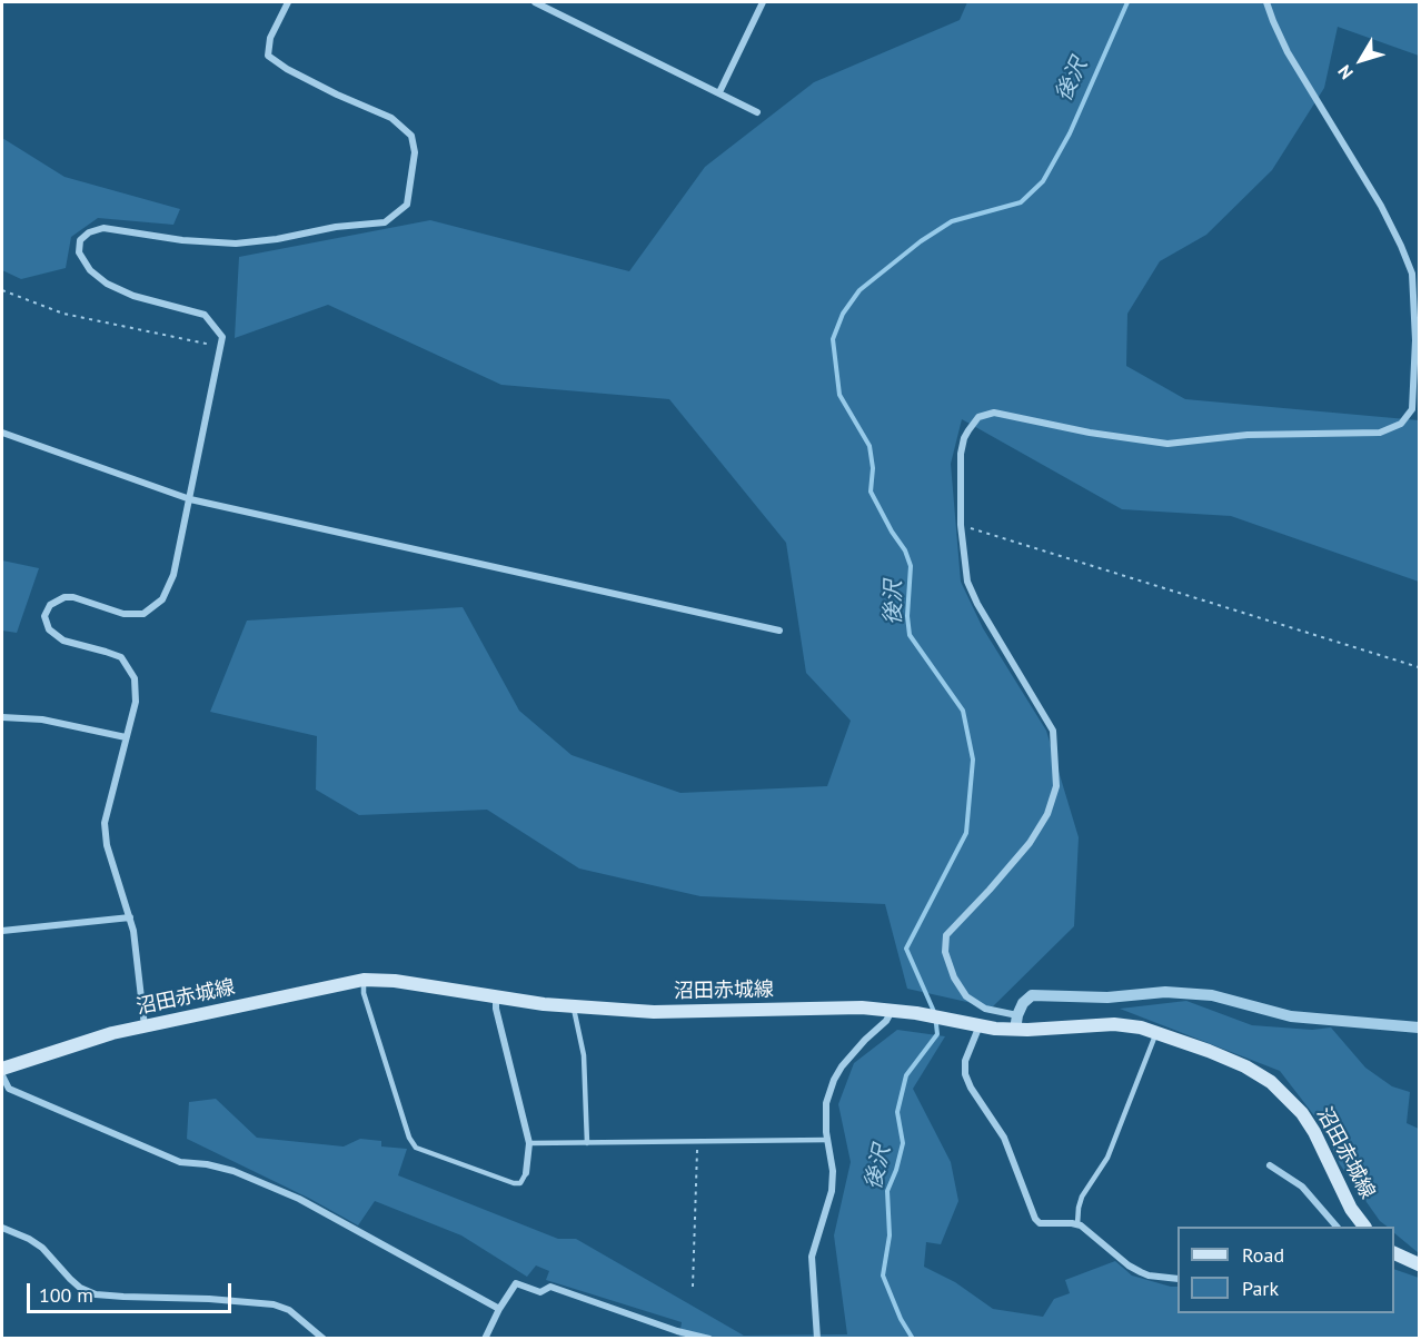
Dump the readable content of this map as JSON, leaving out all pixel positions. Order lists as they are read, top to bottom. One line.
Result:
{"streets":{"main road":["沼田赤城線"]},"water":["後沢"],"legend":["Road","Park"],"scale_bar":"100 m","north":"bottom left"}
